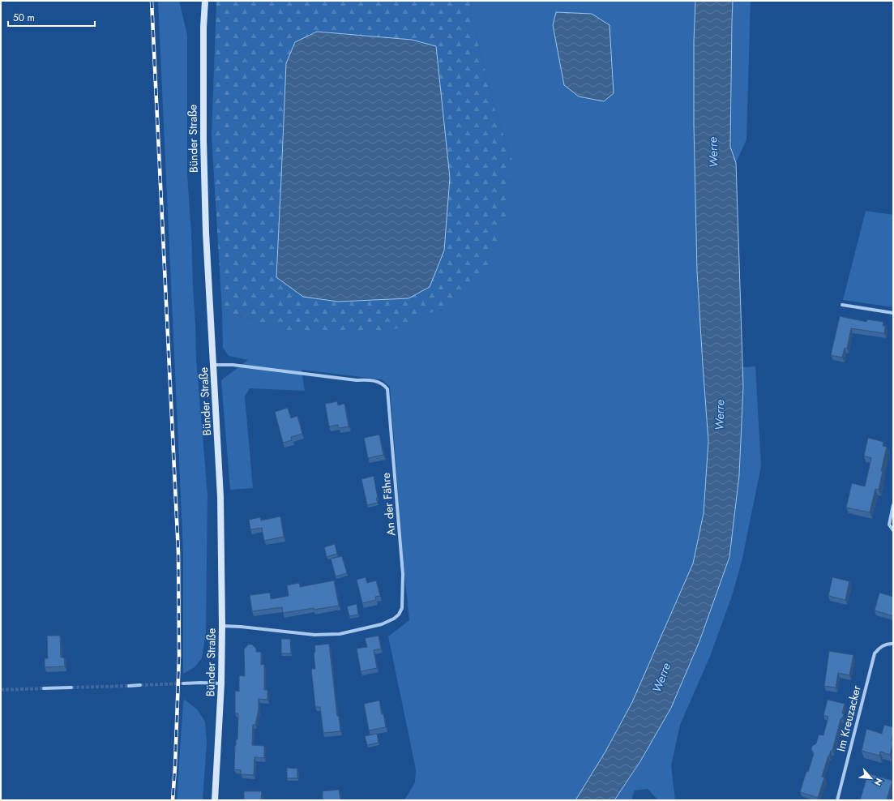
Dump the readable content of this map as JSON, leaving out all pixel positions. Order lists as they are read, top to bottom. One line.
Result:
{"streets":{"main road":["Bünder Straße"],"street":["An der Fähre","Im Kreuzacker"]},"crossings":[["Bünder Straße","An der Fähre"]],"water":["Werre"],"scale_bar":"50 m","north":"bottom right"}
